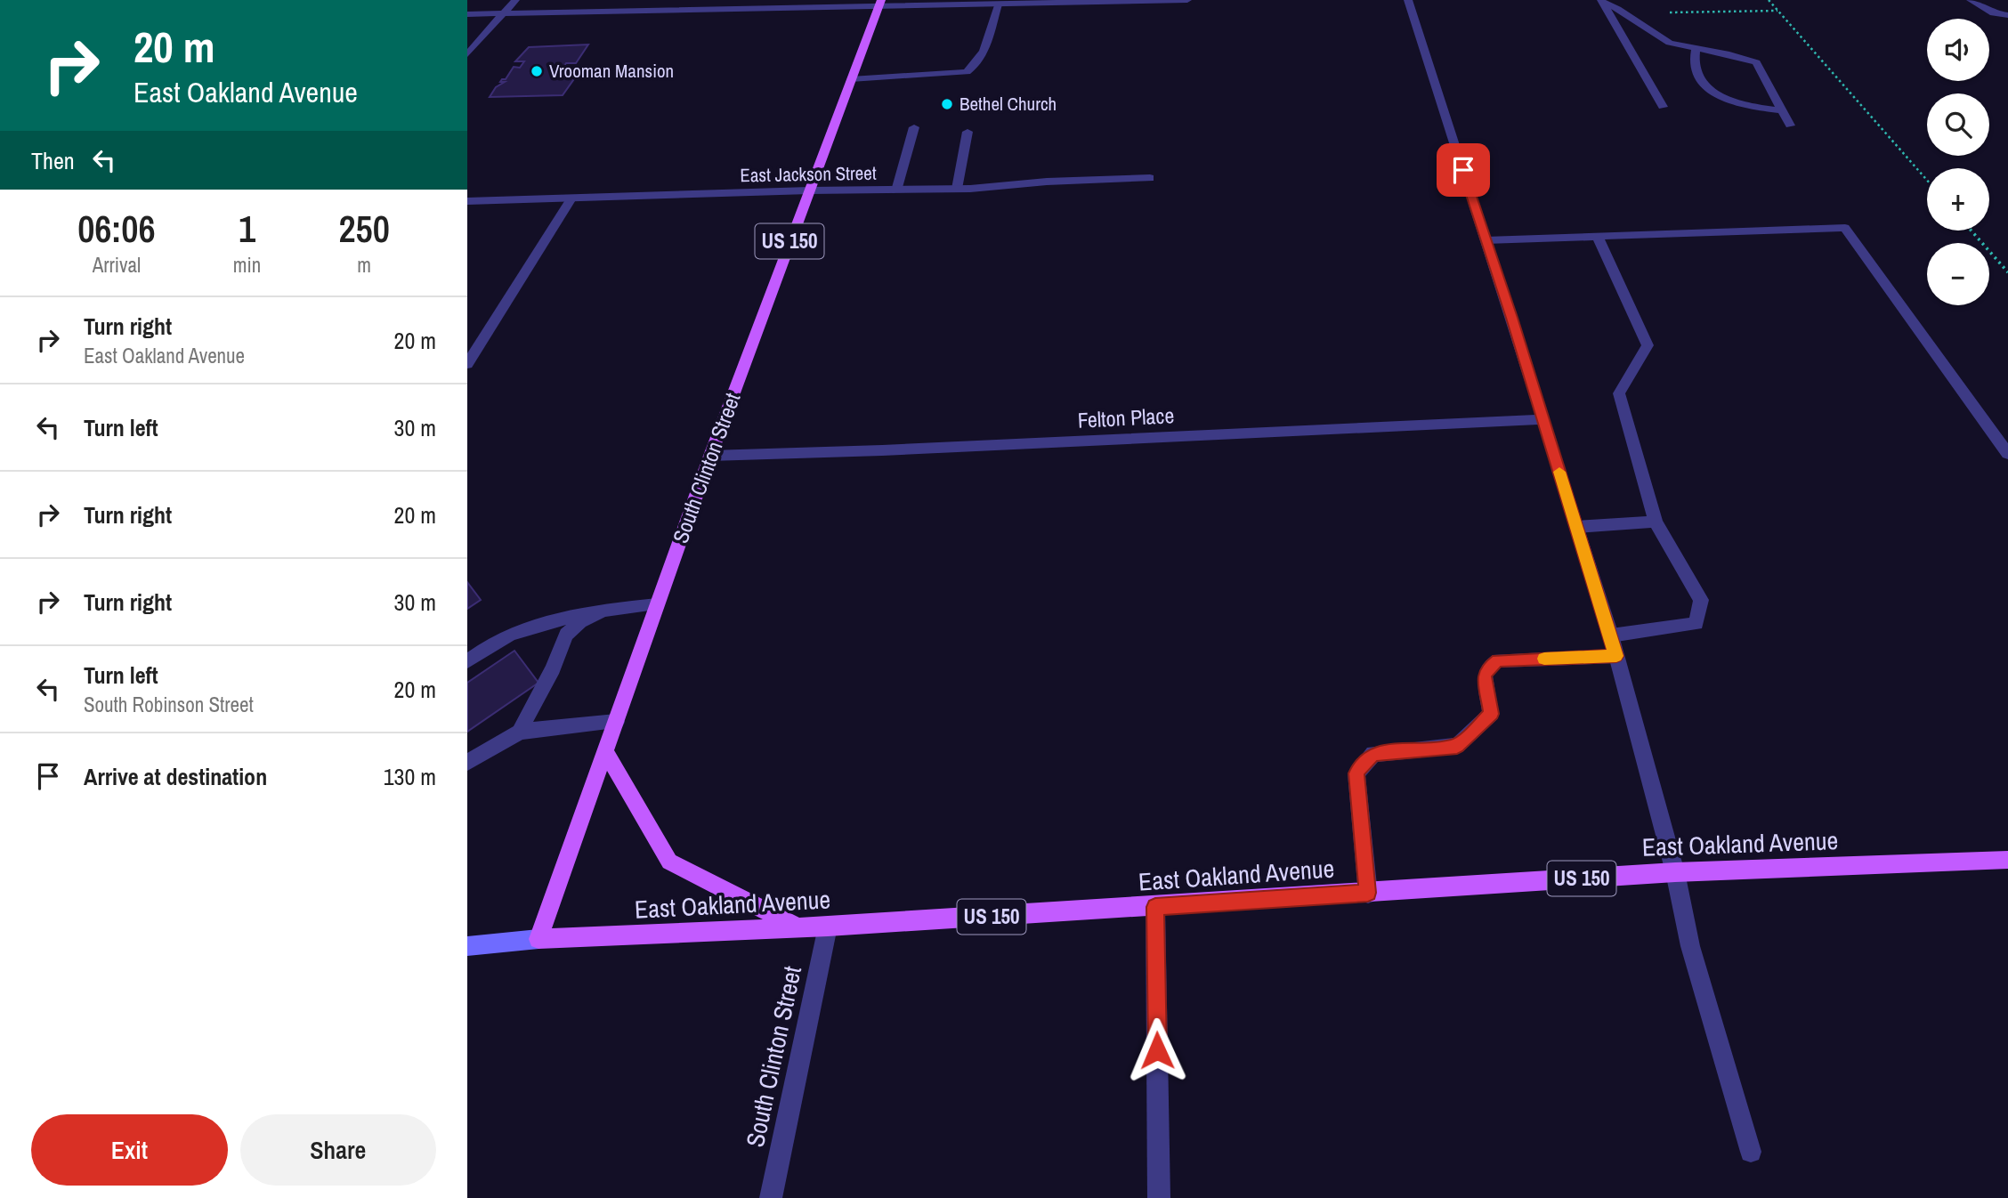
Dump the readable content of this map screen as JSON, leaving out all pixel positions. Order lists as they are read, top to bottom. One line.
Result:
{"streets":{"main road":["US 150","South Clinton Street","East Oakland Avenue"],"street":["East Jackson Street","Felton Place"]},"crossings":[["East Jackson Street","South Clinton Street"],["Felton Place","South Clinton Street"],["South Clinton Street","East Oakland Avenue"]],"places":["Vrooman Mansion","Bethel Church"],"page":{"turn":["20 m","East Oakland Avenue"],"map_buttons":["+","−"],"then":"Then","eta":["06:06","Arrival","1","min","250","m"],"list":[{"name":"Turn right","note":"East Oakland Avenue","value":"20 m"},{"name":"Turn left","value":"30 m"},{"name":"Turn right","value":"20 m"},{"name":"Turn right","value":"30 m"},{"name":"Turn left","note":"South Robinson Street","value":"20 m"},{"name":"Arrive at destination","value":"130 m"}],"buttons":["Exit","Share"]}}
